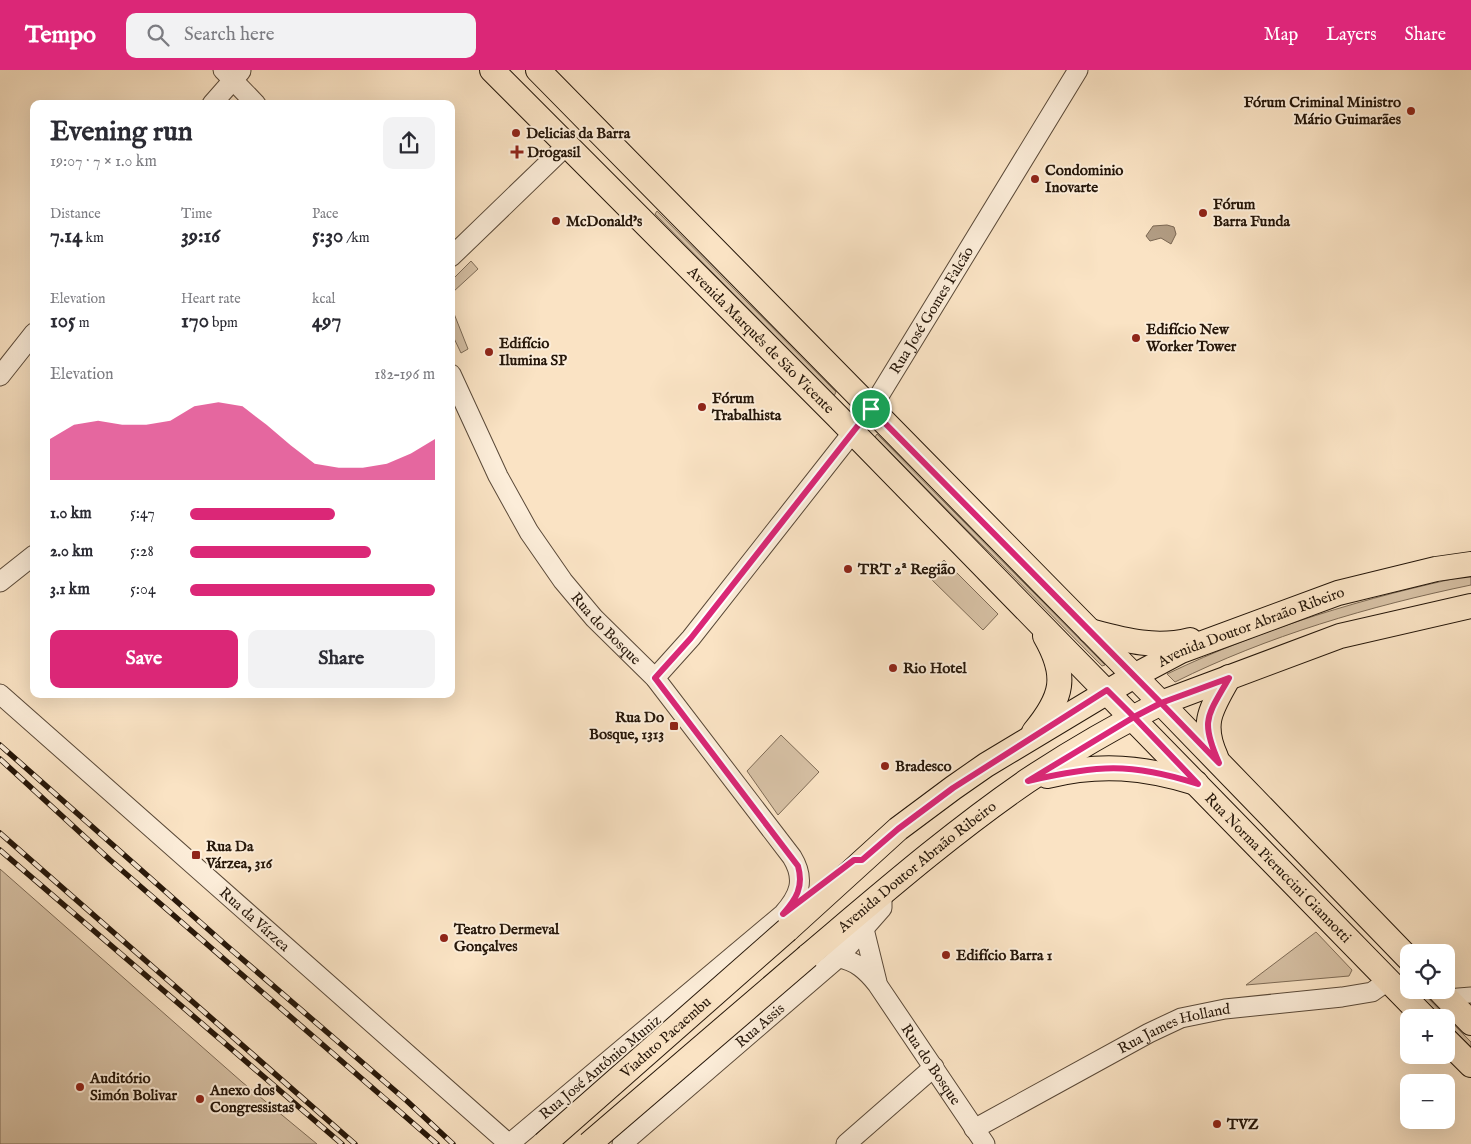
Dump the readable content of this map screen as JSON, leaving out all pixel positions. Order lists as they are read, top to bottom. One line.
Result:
{"streets":{"main road":["Avenida Marquês de São Vicente","Avenida Doutor Abraão Ribeiro","Rua Norma Pieruccini Giannotti","Viaduto Pacaembu"],"street":["Rua José Gomes Falcão","Rua do Bosque","Rua da Várzea","Rua Assis","Rua James Holland","Rua José Antônio Muniz"]},"crossings":[["Rua José Gomes Falcão","Avenida Marquês de São Vicente"],["Rua José Gomes Falcão","Rua do Bosque"],["Avenida Marquês de São Vicente","Avenida Doutor Abraão Ribeiro"],["Avenida Marquês de São Vicente","Rua Norma Pieruccini Giannotti"],["Rua do Bosque","Avenida Doutor Abraão Ribeiro"],["Rua do Bosque","Rua Assis"],["Rua do Bosque","Rua James Holland"],["Rua do Bosque","Viaduto Pacaembu"],["Rua do Bosque","Rua José Antônio Muniz"],["Avenida Doutor Abraão Ribeiro","Rua Norma Pieruccini Giannotti"],["Avenida Doutor Abraão Ribeiro","Rua Assis"],["Avenida Doutor Abraão Ribeiro","Viaduto Pacaembu"],["Avenida Doutor Abraão Ribeiro","Rua José Antônio Muniz"],["Rua Norma Pieruccini Giannotti","Rua James Holland"],["Rua da Várzea","Rua José Antônio Muniz"],["Viaduto Pacaembu","Rua José Antônio Muniz"]],"places":{"other":["Fórum Criminal Ministro Mário Guimarães","Delicias da Barra","Condominio Inovarte","Fórum Barra Funda","McDonald's","Edifício New Worker Tower","Edifício Ilumina SP","Fórum Trabalhista","TRT 2ª Região","Rio Hotel","Bradesco","Teatro Dermeval Gonçalves","Edifício Barra 1","Auditório Simón Bolivar","Anexo dos Congressistas","TVZ"],"health":["Drogasil"],"transit":["Rua Do Bosque, 1313","Rua Da Várzea, 316"]},"page":{"header":"Tempo","search":"Search here","nav":["Map","Layers","Share"],"heading":["Evening run","19:07 · 7 × 1.0 km"],"stats":[["Distance","7.14 km"],["Time","39:16"],["Pace","5:30 /km"],["Elevation","105 m"],["Heart rate","170 bpm"],["kcal","497"]],"chart":["Elevation","182–196 m"],"list":[{"name":"1.0 km","note":"5:47"},{"name":"2.0 km","note":"5:28"},{"name":"3.1 km","note":"5:04"}],"buttons":["Save","Share"],"map_buttons":["+","−"]}}
